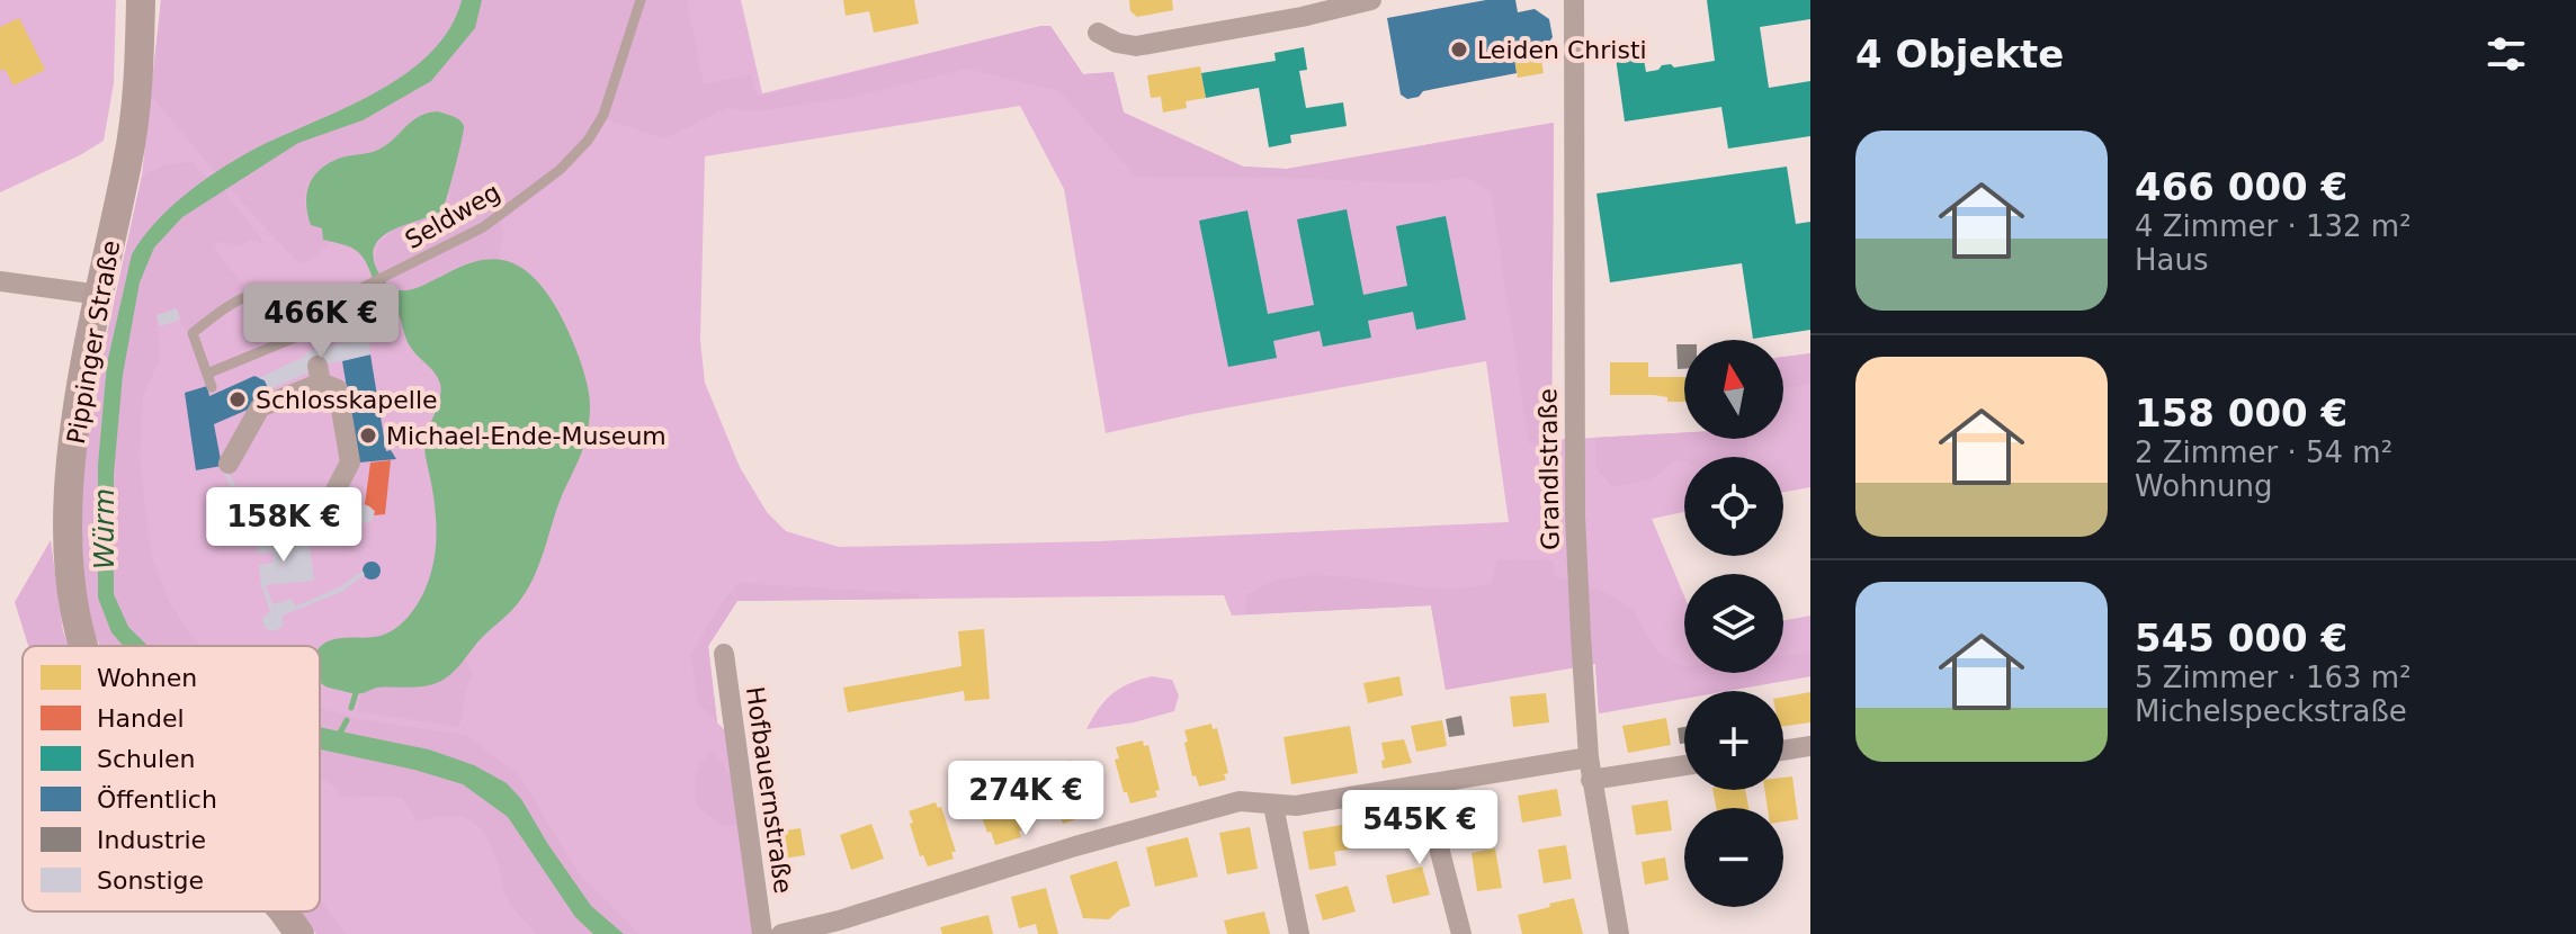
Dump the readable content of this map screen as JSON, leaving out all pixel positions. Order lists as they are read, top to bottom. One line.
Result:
{"streets":{"main road":["Pippinger Straße"],"street":["Grandlstraße","Hofbauernstraße"],"lane":["Seldweg"]},"water":["Würm"],"places":["Leiden Christi","Schlosskapelle","Michael-Ende-Museum"],"legend":["Wohnen","Handel","Schulen","Öffentlich","Industrie","Sonstige"],"north":"top","page":{"heading":"4 Objekte","list":[{"name":"466 000 €","note":"4 Zimmer · 132 m² · Haus"},{"name":"158 000 €","note":"2 Zimmer · 54 m² · Wohnung"},{"name":"545 000 €","note":"5 Zimmer · 163 m² · Michelspeckstraße"}],"price":["466K €","158K €","274K €","545K €"],"map_buttons":["+","−"]}}
